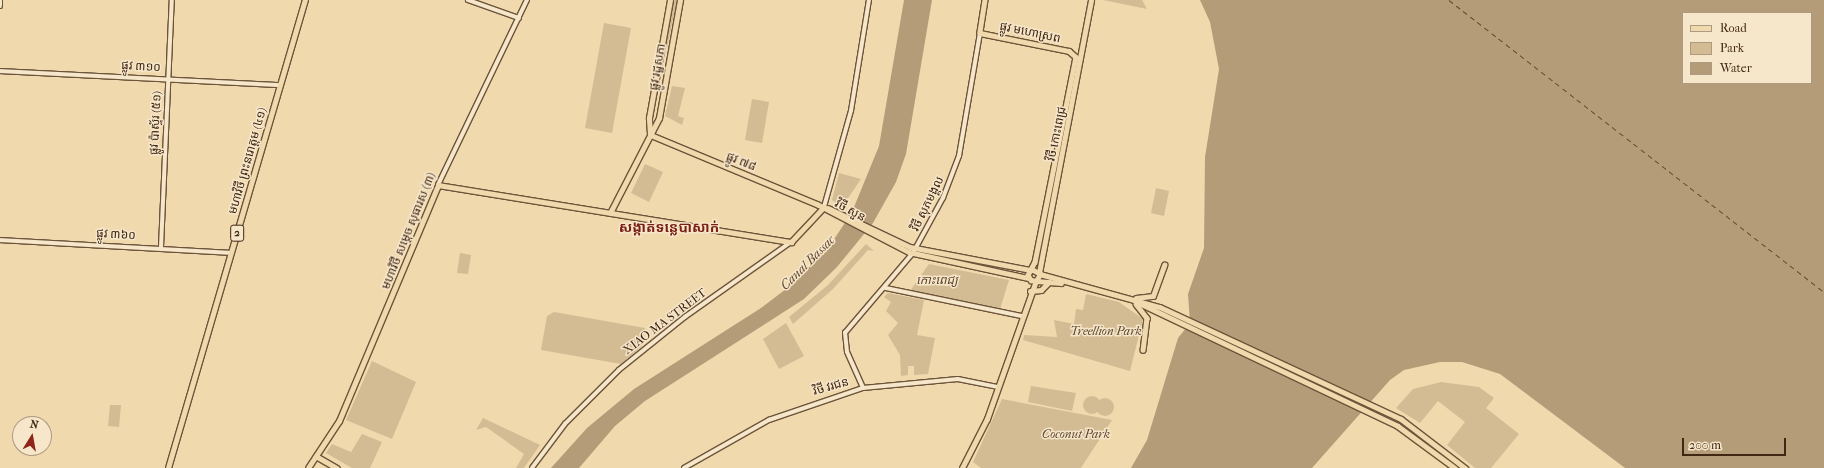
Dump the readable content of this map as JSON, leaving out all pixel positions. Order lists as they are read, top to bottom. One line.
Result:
{"streets":{"main road":["ផ្លូវ មហោស្រព","ផ្លូវ រដ្ឋសភា","វិថី កោះពេជ្រ","មហាវិថី ព្រះនរោត្តម (៤១)","ផ្លូវ ៧៨","វិថី សុភមង្គល","វិថី សួន","មហាវិថី សម្តេច សុធារស (៣)","2","XIAO MA STREET"],"street":["ផ្លូវ ៣១០","ផ្លូវ ប៉ាស្ទ័រ (៥១)","ផ្លូវ ៣៦០","វិថី វរជន"]},"crossings":[["ផ្លូវ មហោស្រព","វិថី កោះពេជ្រ"],["ផ្លូវ មហោស្រព","វិថី សុភមង្គល"],["ផ្លូវ ៣១០","ផ្លូវ ប៉ាស្ទ័រ (៥១)"],["ផ្លូវ ៣១០","មហាវិថី ព្រះនរោត្តម (៤១)"],["ផ្លូវ រដ្ឋសភា","ផ្លូវ ៧៨"],["ផ្លូវ ប៉ាស្ទ័រ (៥១)","ផ្លូវ ៣៦០"],["វិថី កោះពេជ្រ","វិថី សួន"],["មហាវិថី ព្រះនរោត្តម (៤១)","ផ្លូវ ៣៦០"],["ផ្លូវ ៧៨","វិថី សួន"],["ផ្លូវ ៧៨","XIAO MA STREET"],["វិថី សុភមង្គល","វិថី សួន"],["វិថី សុភមង្គល","វិថី វរជន"],["វិថី សួន","XIAO MA STREET"]],"districts":["សង្កាត់ទន្លេបាសាក់"],"water":["Canal Bassac"],"parks":["កោះពេជ្យ","Treellion Park","Coconut Park"],"legend":["Road","Park","Water"],"scale_bar":"200 m","north":"top"}
